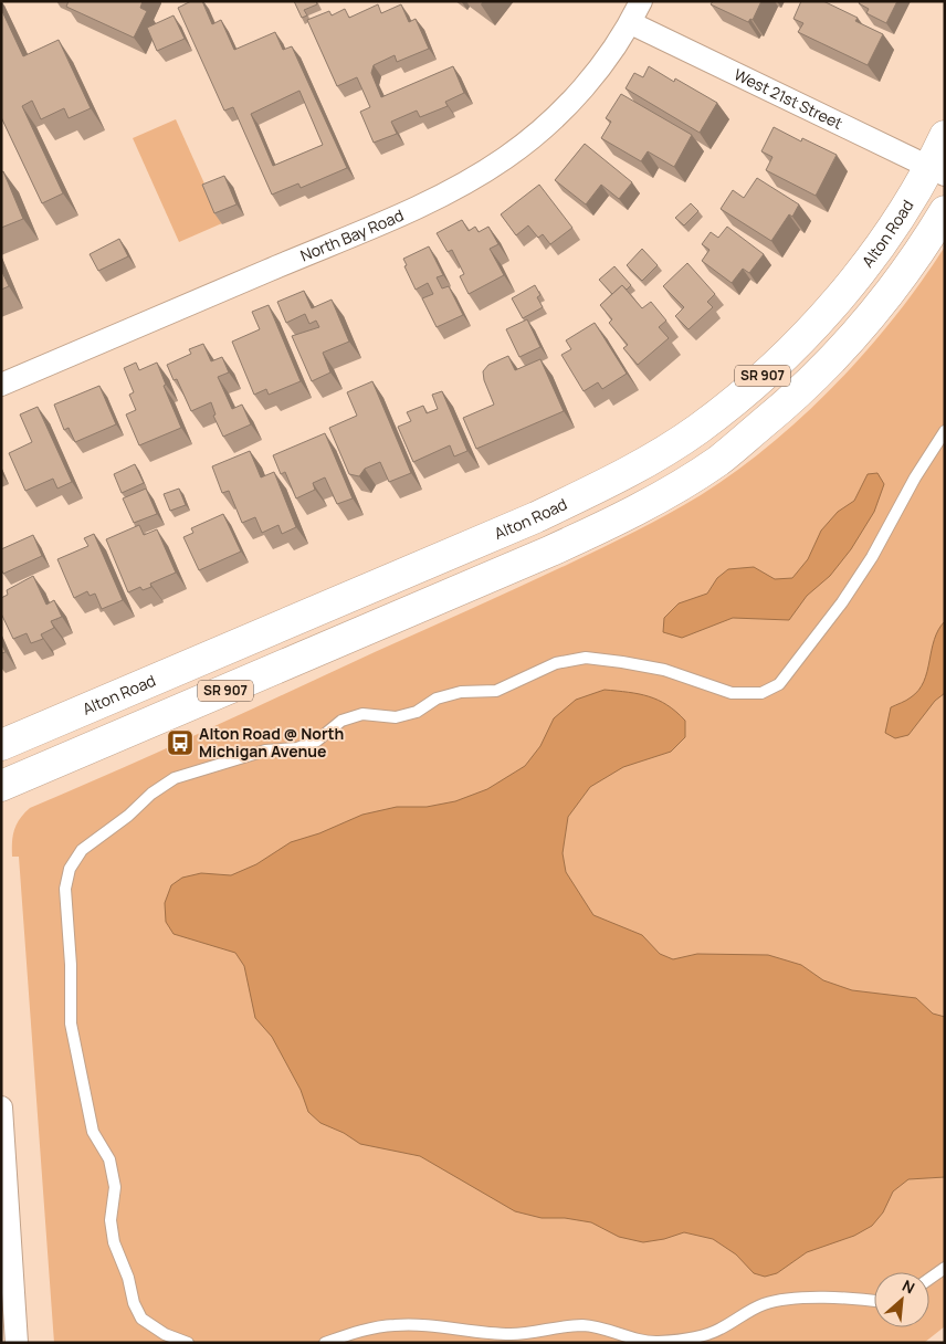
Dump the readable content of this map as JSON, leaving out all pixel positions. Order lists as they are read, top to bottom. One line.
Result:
{"streets":{"highway":["Alton Road","SR 907"],"street":["West 21st Street","North Bay Road"]},"crossings":[["West 21st Street","Alton Road"],["West 21st Street","North Bay Road"]],"places":{"bus stop":["Alton Road @ North Michigan Avenue"]},"north":"top right"}
